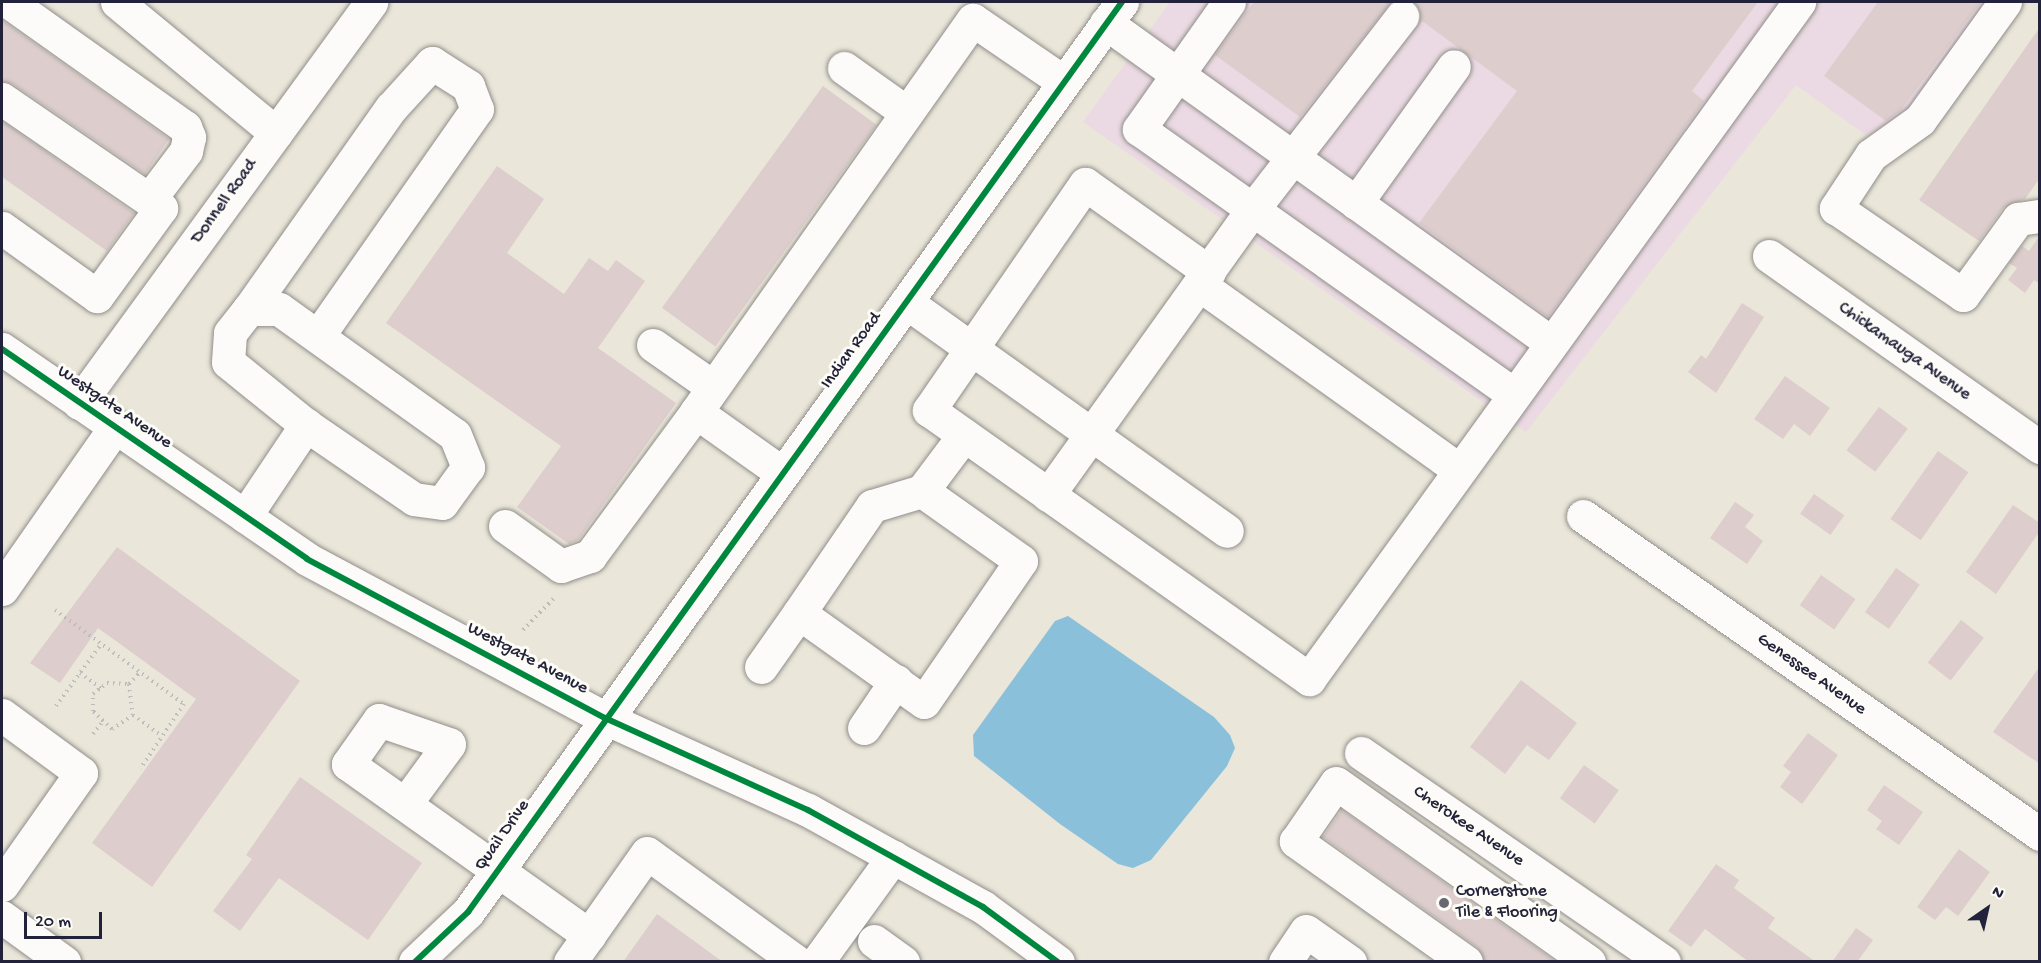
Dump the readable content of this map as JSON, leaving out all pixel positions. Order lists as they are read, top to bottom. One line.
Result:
{"streets":{"street":["Donnell Road","Indian Road","Chickamauga Avenue","Westgate Avenue","Genessee Avenue","Cherokee Avenue","Quail Drive"]},"crossings":[["Donnell Road","Westgate Avenue"],["Indian Road","Westgate Avenue"],["Indian Road","Quail Drive"],["Westgate Avenue","Quail Drive"]],"places":["Cornerstone Tile & Flooring"],"scale_bar":"20 m","north":"top right"}
